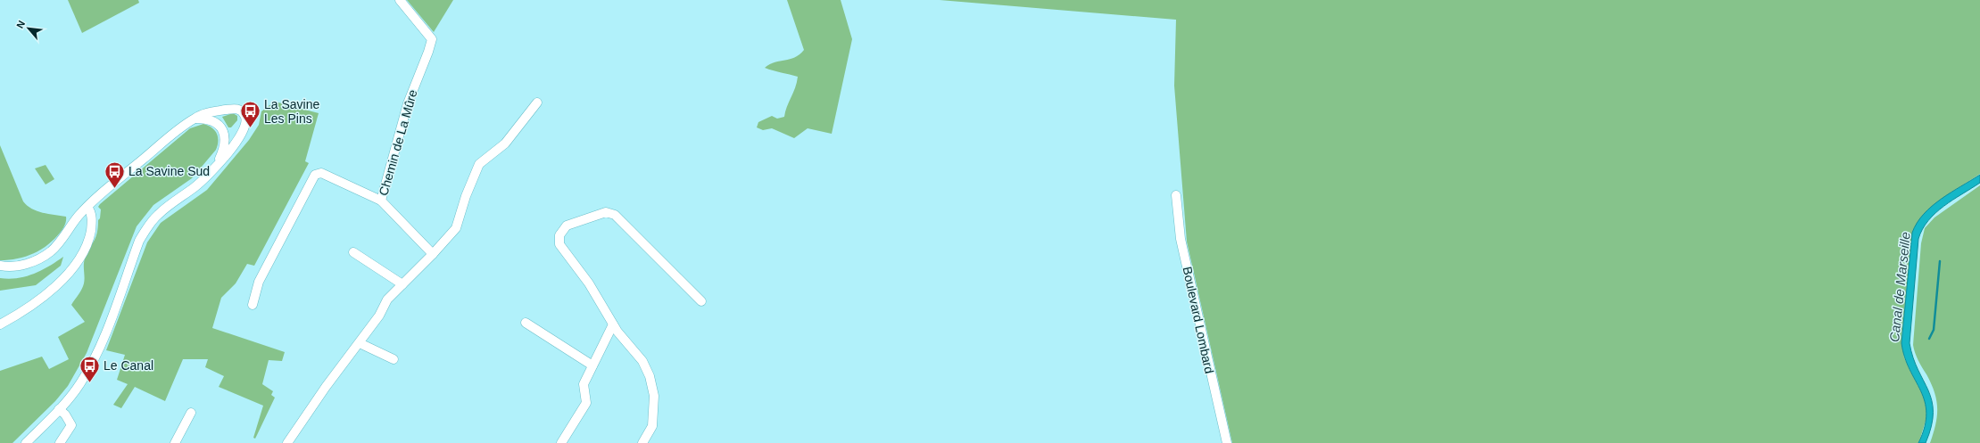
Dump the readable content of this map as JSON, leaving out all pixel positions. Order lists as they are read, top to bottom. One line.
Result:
{"streets":{"street":["Chemin de La Mûre","Boulevard Lombard"]},"water":["Canal de Marseille"],"places":{"bus stop":["La Savine Les Pins","La Savine Sud","Le Canal"]},"north":"top left"}
